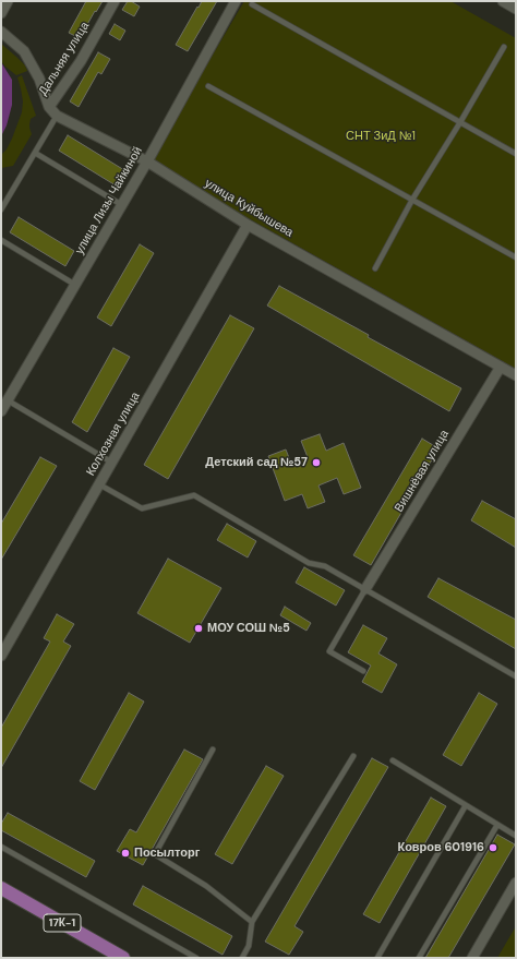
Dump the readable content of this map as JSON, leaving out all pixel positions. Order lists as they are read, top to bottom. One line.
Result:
{"streets":{"main road":["17К-1"],"street":["Дальняя улица","улица Лизы Чайкиной","улица Куйбышева","Колхозная улица","Вишнёвая улица"]},"crossings":[["Дальняя улица","улица Куйбышева"],["улица Лизы Чайкиной","улица Куйбышева"],["улица Куйбышева","Колхозная улица"],["улица Куйбышева","Вишнёвая улица"]],"parks":["СНТ ЗиД №1"],"places":["Детский сад №57","МОУ СОШ №5","Ковров 601916","Посылторг"]}
